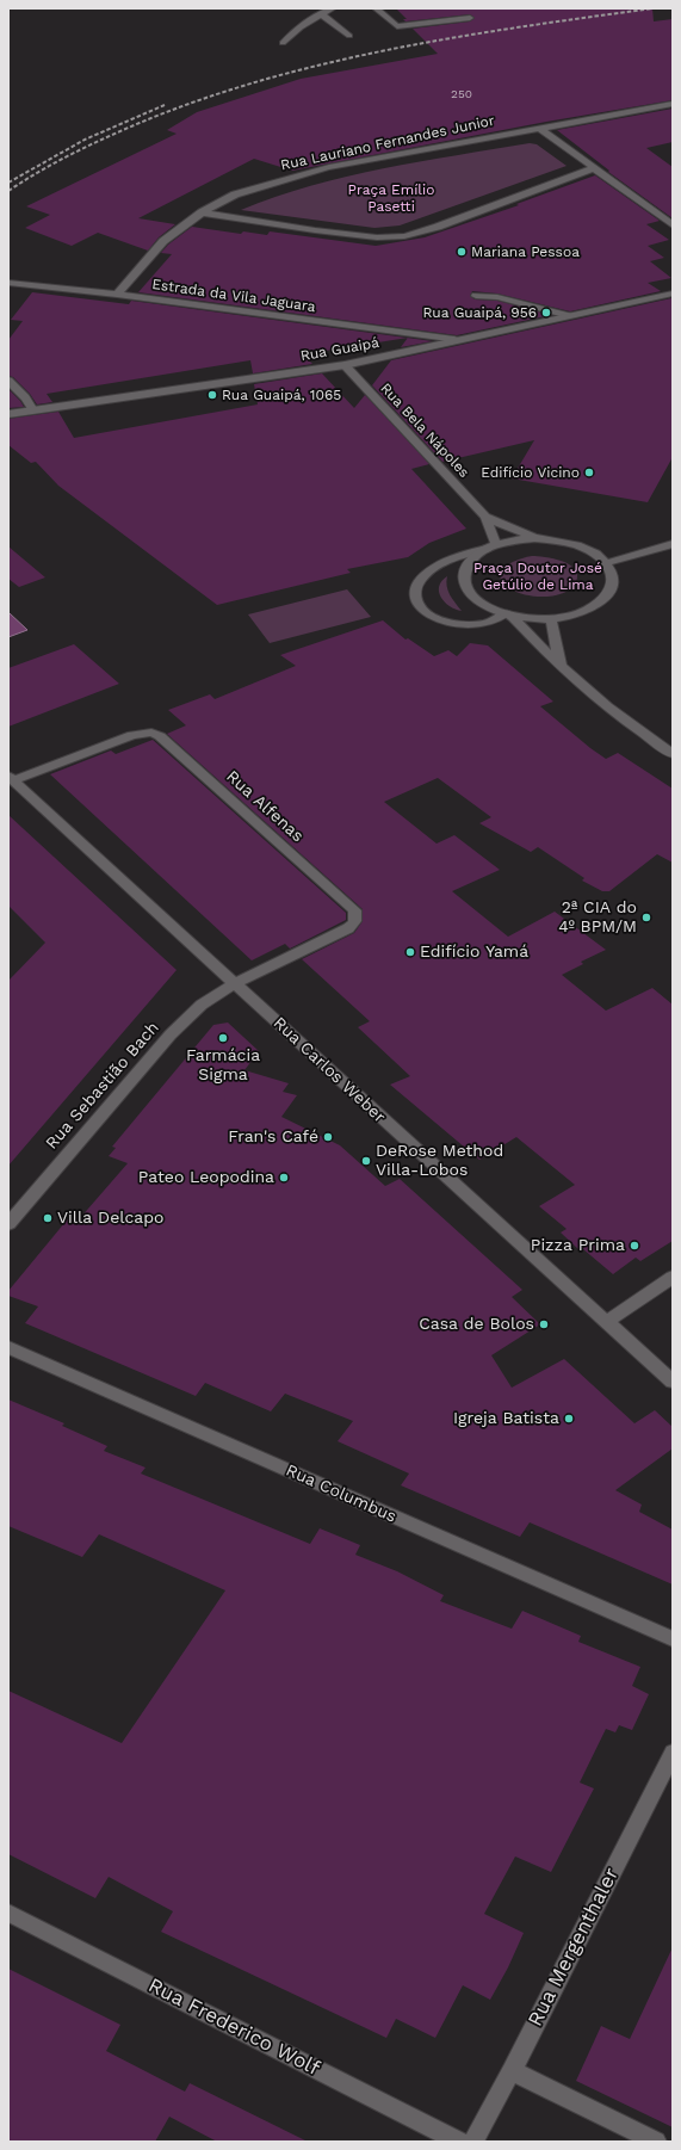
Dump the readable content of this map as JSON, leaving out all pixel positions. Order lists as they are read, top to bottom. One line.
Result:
{"streets":{"street":["Rua Lauriano Fernandes Junior","Estrada da Vila Jaguara","Rua Guaipá","Rua Bela Nápoles","Rua Alfenas","Rua Carlos Weber","Rua Sebastião Bach","Rua Columbus","Rua Mergenthaler","Rua Frederico Wolf"]},"crossings":[["Rua Lauriano Fernandes Junior","Estrada da Vila Jaguara"],["Estrada da Vila Jaguara","Rua Guaipá"],["Rua Guaipá","Rua Bela Nápoles"],["Rua Alfenas","Rua Carlos Weber"],["Rua Alfenas","Rua Sebastião Bach"],["Rua Carlos Weber","Rua Sebastião Bach"]],"parks":["Praça Emílio Pasetti","Praça Doutor José Getúlio de Lima"],"places":["Mariana Pessoa","Rua Guaipá, 956","Rua Guaipá, 1065","Edifício Vicino","2ª CIA do 4º BPM/M","Edifício Yamá","Farmácia Sigma","Fran's Café","DeRose Method Villa-Lobos","Pateo Leopodina","Villa Delcapo","Pizza Prima","Casa de Bolos","Igreja Batista"],"house_numbers":["250"]}
